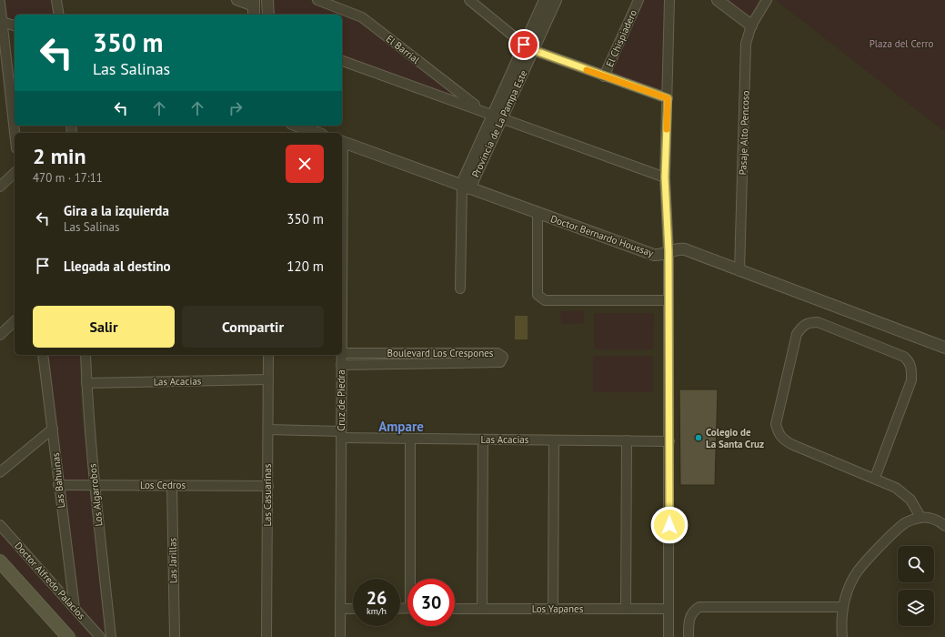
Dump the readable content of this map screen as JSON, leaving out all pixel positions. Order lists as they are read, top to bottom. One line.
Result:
{"streets":{"street":["El Chispiadero","El Barrial","Provincia de La Pampa Este","Pasaje Alto Pencoso","Doctor Bernardo Houssay","Boulevard Los Crespones","Las Acacias","Cruz de Piedra","Las Bahuinas","Los Cedros","Los Algarrobos","Las Casuarinas","Las Jarillas","Doctor Alfredo Palacios","Los Yapanes"]},"crossings":[["El Barrial","Provincia de La Pampa Este"],["Provincia de La Pampa Este","Doctor Bernardo Houssay"],["Pasaje Alto Pencoso","Doctor Bernardo Houssay"],["Boulevard Los Crespones","Cruz de Piedra"],["Las Acacias","Cruz de Piedra"],["Las Acacias","Los Algarrobos"],["Las Acacias","Las Casuarinas"],["Las Bahuinas","Los Cedros"],["Las Bahuinas","Doctor Alfredo Palacios"],["Los Cedros","Los Algarrobos"],["Los Cedros","Las Casuarinas"],["Los Cedros","Las Jarillas"]],"districts":["Ampare"],"parks":["Plaza del Cerro"],"places":["Colegio de La Santa Cruz"],"page":{"turn":["350 m","Las Salinas"],"heading":["2 min","470 m · 17:11"],"list":[{"name":"Gira a la izquierda","note":"Las Salinas","value":"350 m"},{"name":"Llegada al destino","value":"120 m"}],"buttons":["Salir","Compartir"],"speed":"26 km/h","limit":"30"}}
